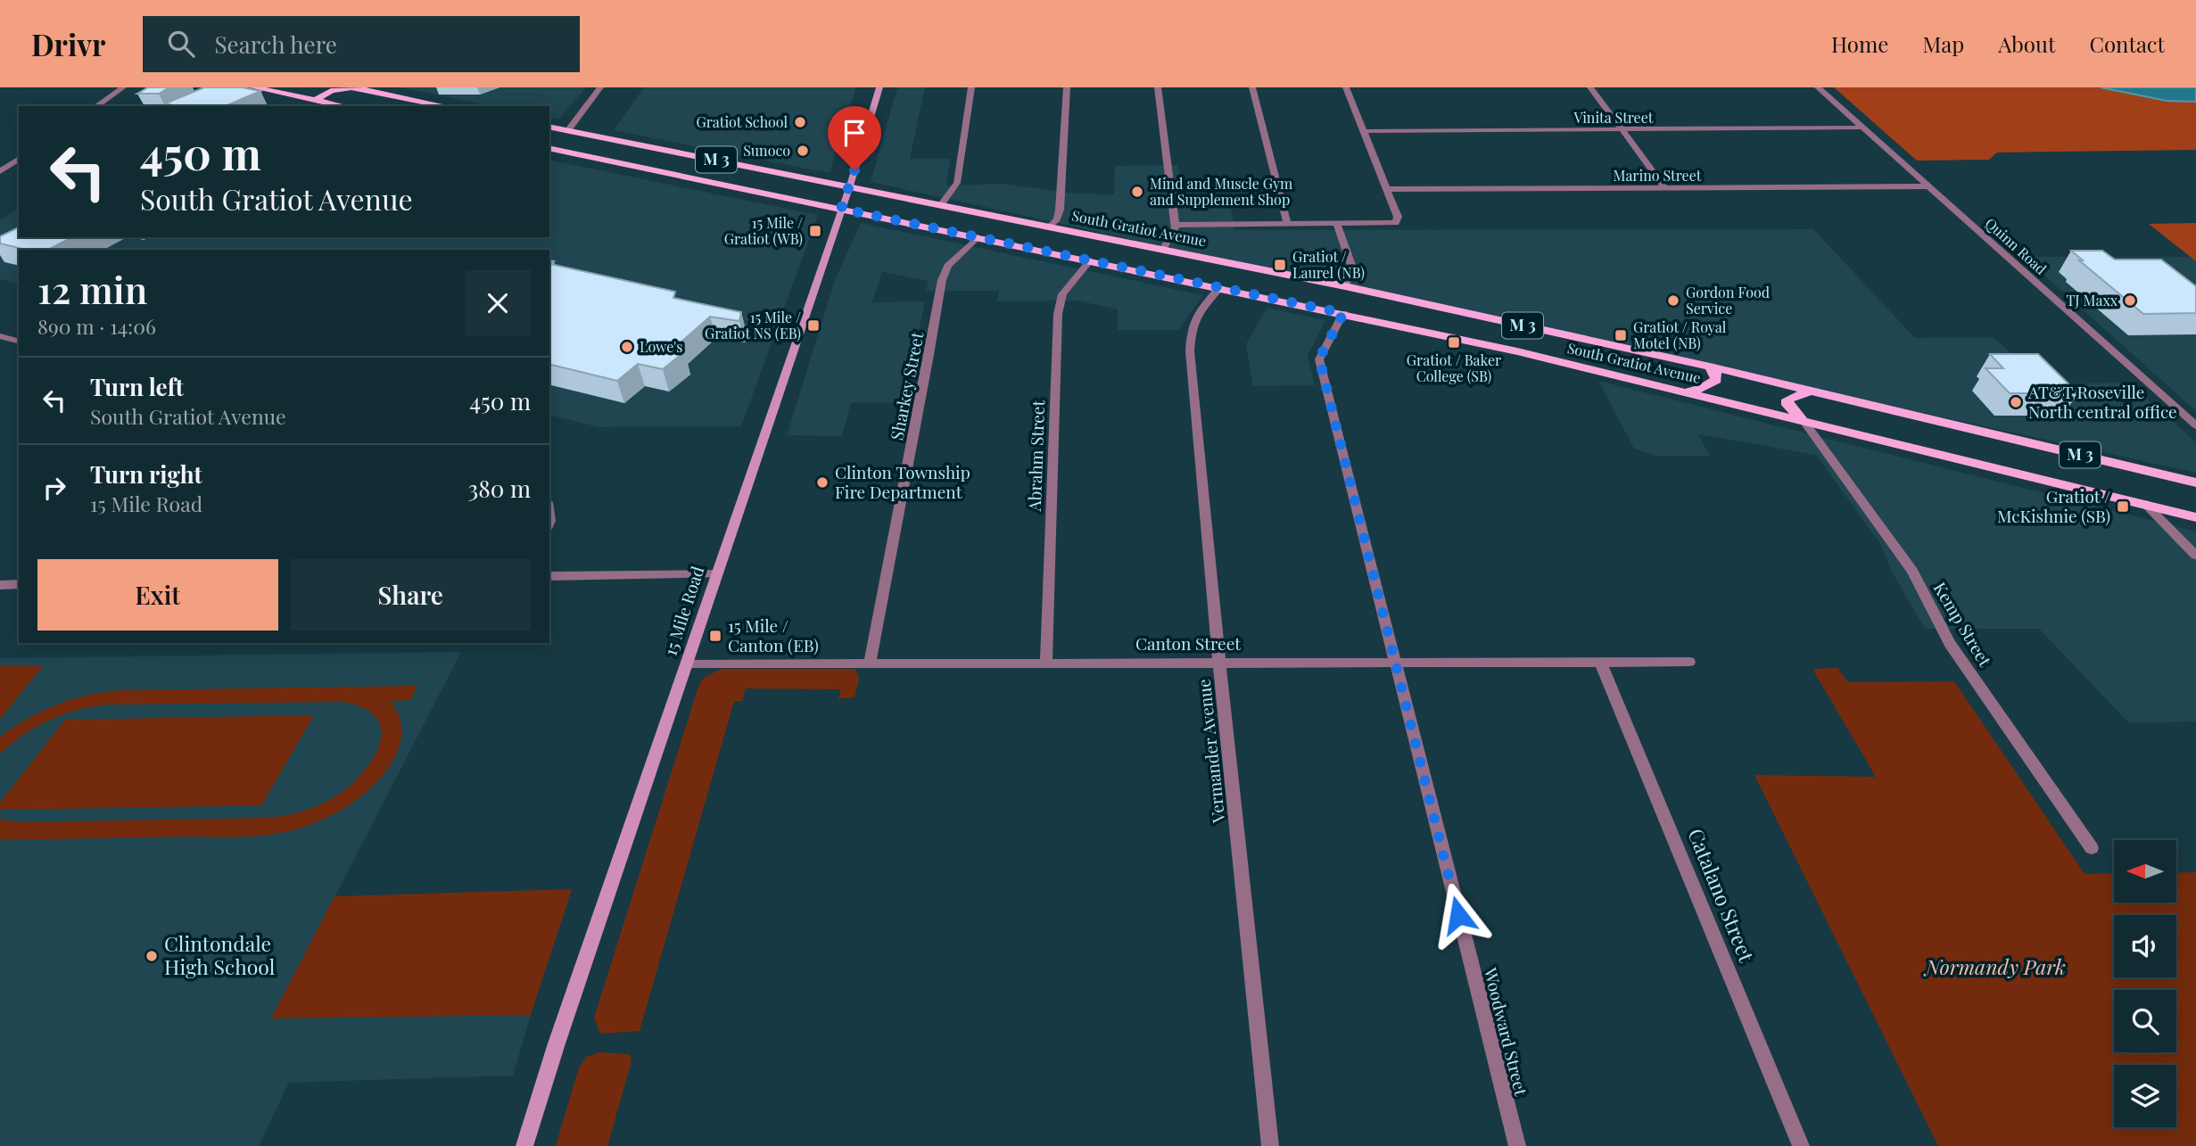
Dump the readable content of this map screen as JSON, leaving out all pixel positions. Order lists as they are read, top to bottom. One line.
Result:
{"streets":{"main road":["M 3","South Gratiot Avenue","15 Mile Road"],"street":["Vinita Street","Marino Street","Quinn Road","Sharkey Street","Abrahm Street","Kemp Street","Canton Street","Vermander Avenue","Catalano Street","Woodward Street"]},"crossings":[["Vinita Street","Quinn Road"],["Marino Street","Quinn Road"],["South Gratiot Avenue","Sharkey Street"],["South Gratiot Avenue","Abrahm Street"],["South Gratiot Avenue","15 Mile Road"],["South Gratiot Avenue","Kemp Street"],["South Gratiot Avenue","Vermander Avenue"],["South Gratiot Avenue","Woodward Street"],["Sharkey Street","Canton Street"],["Abrahm Street","Canton Street"],["15 Mile Road","Canton Street"],["Canton Street","Vermander Avenue"],["Canton Street","Catalano Street"],["Canton Street","Woodward Street"]],"parks":["Normandy Park"],"places":{"other":["Gratiot School","Sunoco","Mind and Muscle Gym and Supplement Shop","Gordon Food Service","TJ Maxx","Lowe's","AT&T Roseville North central office","Clinton Township Fire Department","Clintondale High School"],"transit":["15 Mile / Gratiot (WB)","Gratiot / Laurel (NB)","15 Mile / Gratiot NS (EB)","Gratiot / Royal Motel (NB)","Gratiot / Baker College (SB)","Gratiot / McKishnie (SB)","15 Mile / Canton (EB)"]},"north":"left","page":{"header":"Drivr","search":"Search here","nav":["Home","Map","About","Contact"],"turn":["450 m","South Gratiot Avenue"],"heading":["12 min","890 m · 14:06"],"list":[{"name":"Turn left","note":"South Gratiot Avenue","value":"450 m"},{"name":"Turn right","note":"15 Mile Road","value":"380 m"}],"buttons":["Exit","Share"]}}
